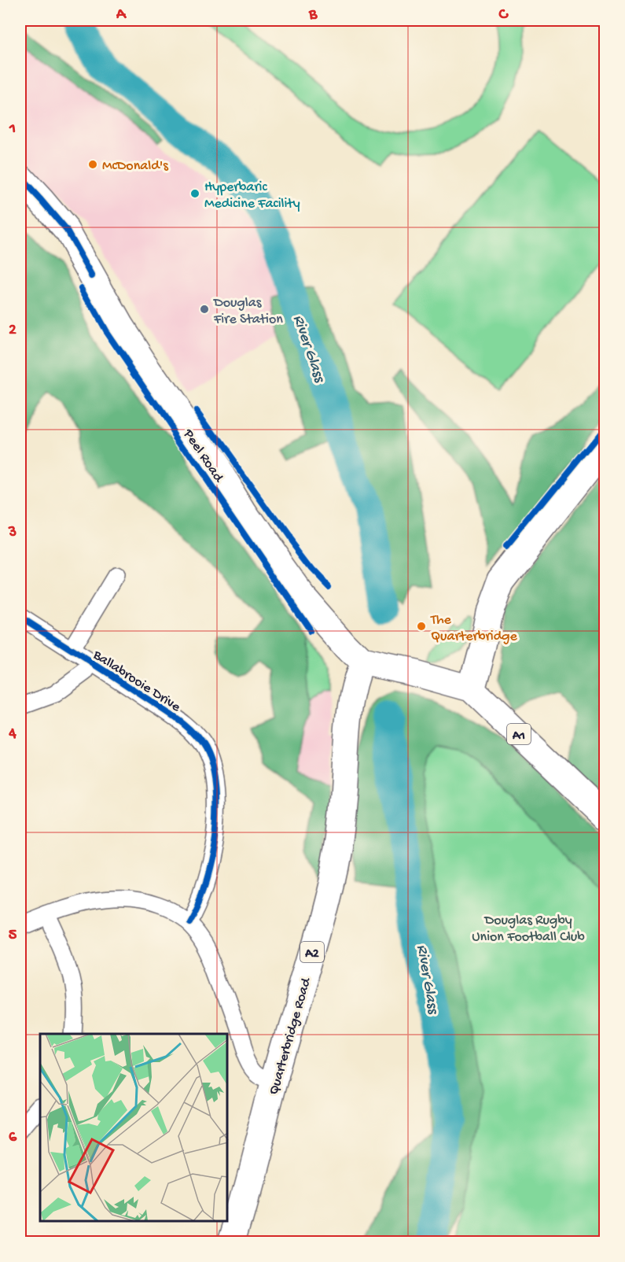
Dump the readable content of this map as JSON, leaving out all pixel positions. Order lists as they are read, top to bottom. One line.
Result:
{"streets":{"highway":["Peel Road","A1","A2","Quarterbridge Road"],"street":["Ballabrooie Drive"]},"crossings":[["Peel Road","A1"],["Peel Road","Quarterbridge Road"],["A1","Quarterbridge Road"]],"water":["River Glass"],"parks":["Douglas Rugby Union Football Club"],"places":["McDonald's","Hyperbaric Medicine Facility","Douglas Fire Station","The Quarterbridge"],"grid":{"columns":["A","B","C"],"rows":["1","2","3","4","5","6"]}}
